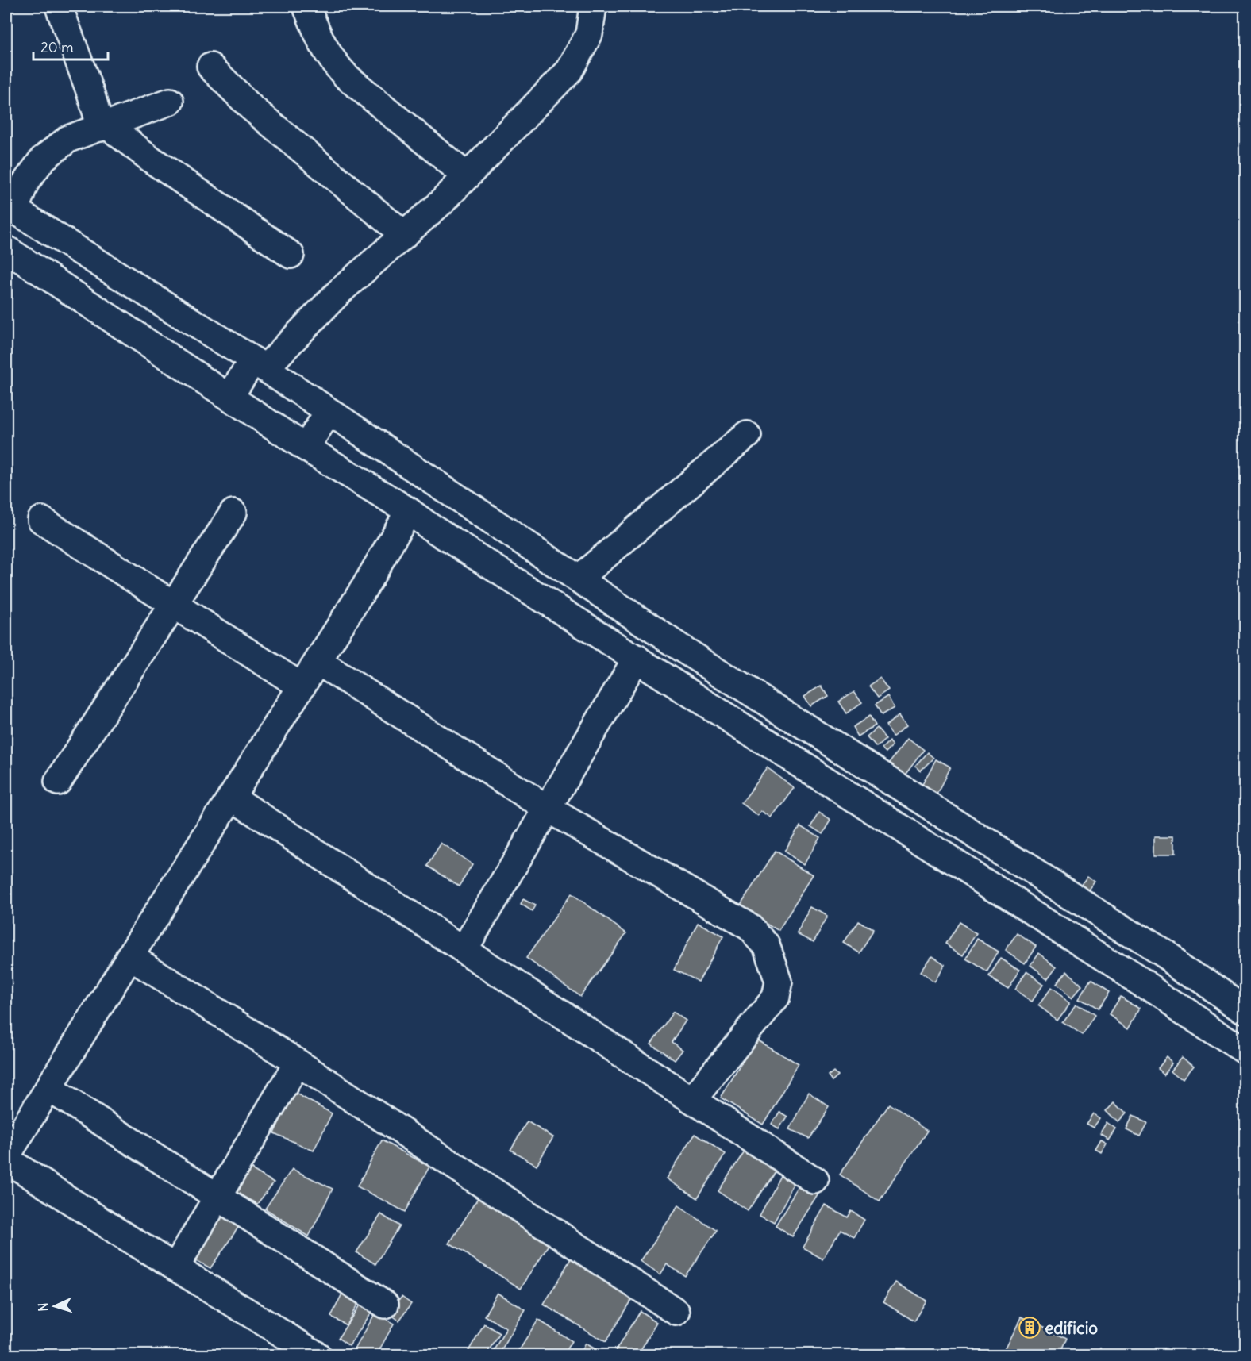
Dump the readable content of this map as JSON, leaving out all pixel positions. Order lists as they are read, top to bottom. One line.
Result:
{"places":{"building":["edificio"]},"scale_bar":"20 m","north":"left"}
